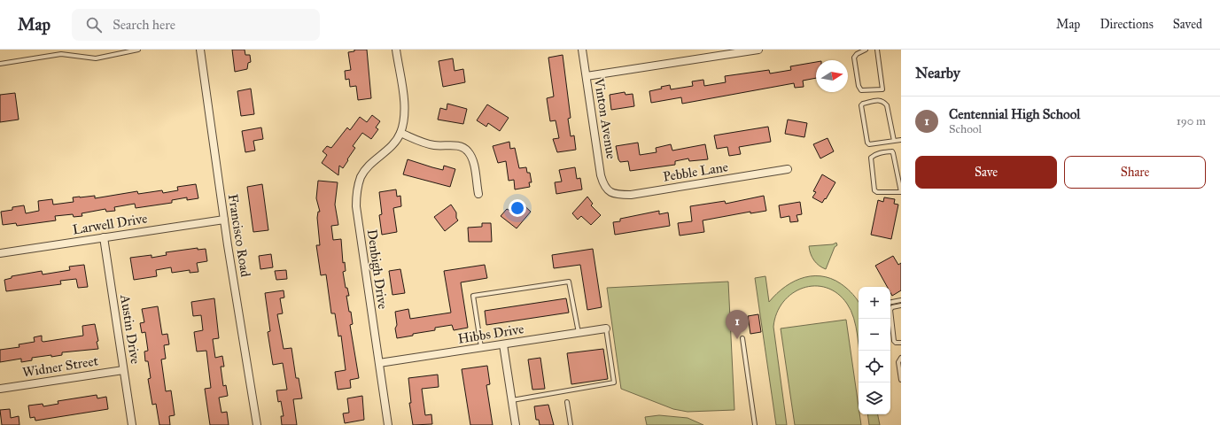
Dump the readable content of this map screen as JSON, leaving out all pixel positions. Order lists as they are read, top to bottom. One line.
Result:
{"streets":{"street":["Vinton Avenue","Pebble Lane","Larwell Drive","Francisco Road","Denbigh Drive","Austin Drive","Hibbs Drive","Widner Street"]},"crossings":[["Vinton Avenue","Pebble Lane"],["Larwell Drive","Francisco Road"],["Larwell Drive","Austin Drive"],["Denbigh Drive","Hibbs Drive"],["Austin Drive","Widner Street"]],"north":"right","page":{"header":"Map","search":"Search here","nav":["Map","Directions","Saved"],"heading":"Nearby","list":[{"mark":"1","name":"Centennial High School","note":"School","value":"190 m"}],"buttons":["Save","Share"],"map_buttons":["+","−"],"pins":"1"}}
